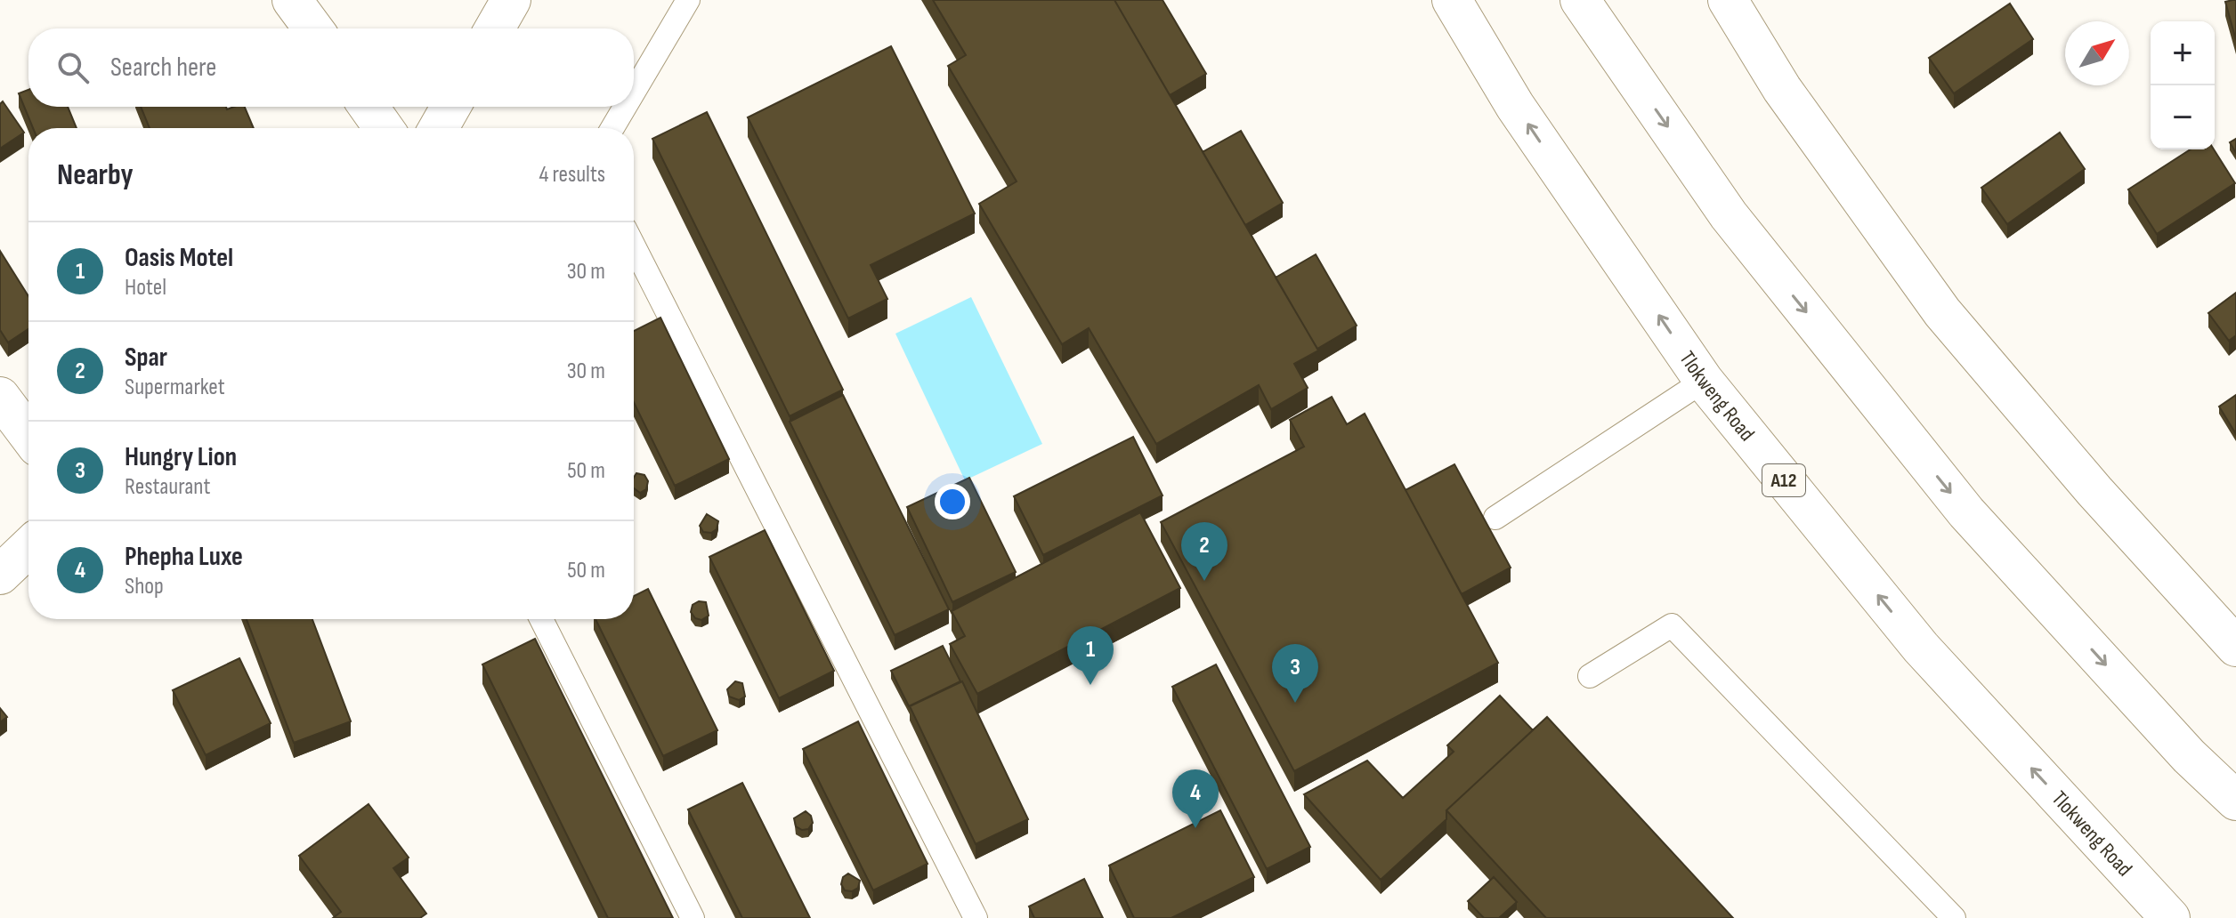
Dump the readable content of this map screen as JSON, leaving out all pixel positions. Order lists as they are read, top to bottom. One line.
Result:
{"streets":{"main road":["Tlokweng Road","A12"]},"north":"top right","page":{"map_buttons":["+","−"],"search":"Search here","heading":["Nearby","4 results"],"list":[{"mark":"1","name":"Oasis Motel","note":"Hotel","value":"30 m"},{"mark":"2","name":"Spar","note":"Supermarket","value":"30 m"},{"mark":"3","name":"Hungry Lion","note":"Restaurant","value":"50 m"},{"mark":"4","name":"Phepha Luxe","note":"Shop","value":"50 m"}],"pins":["2","1","3","4"]}}
